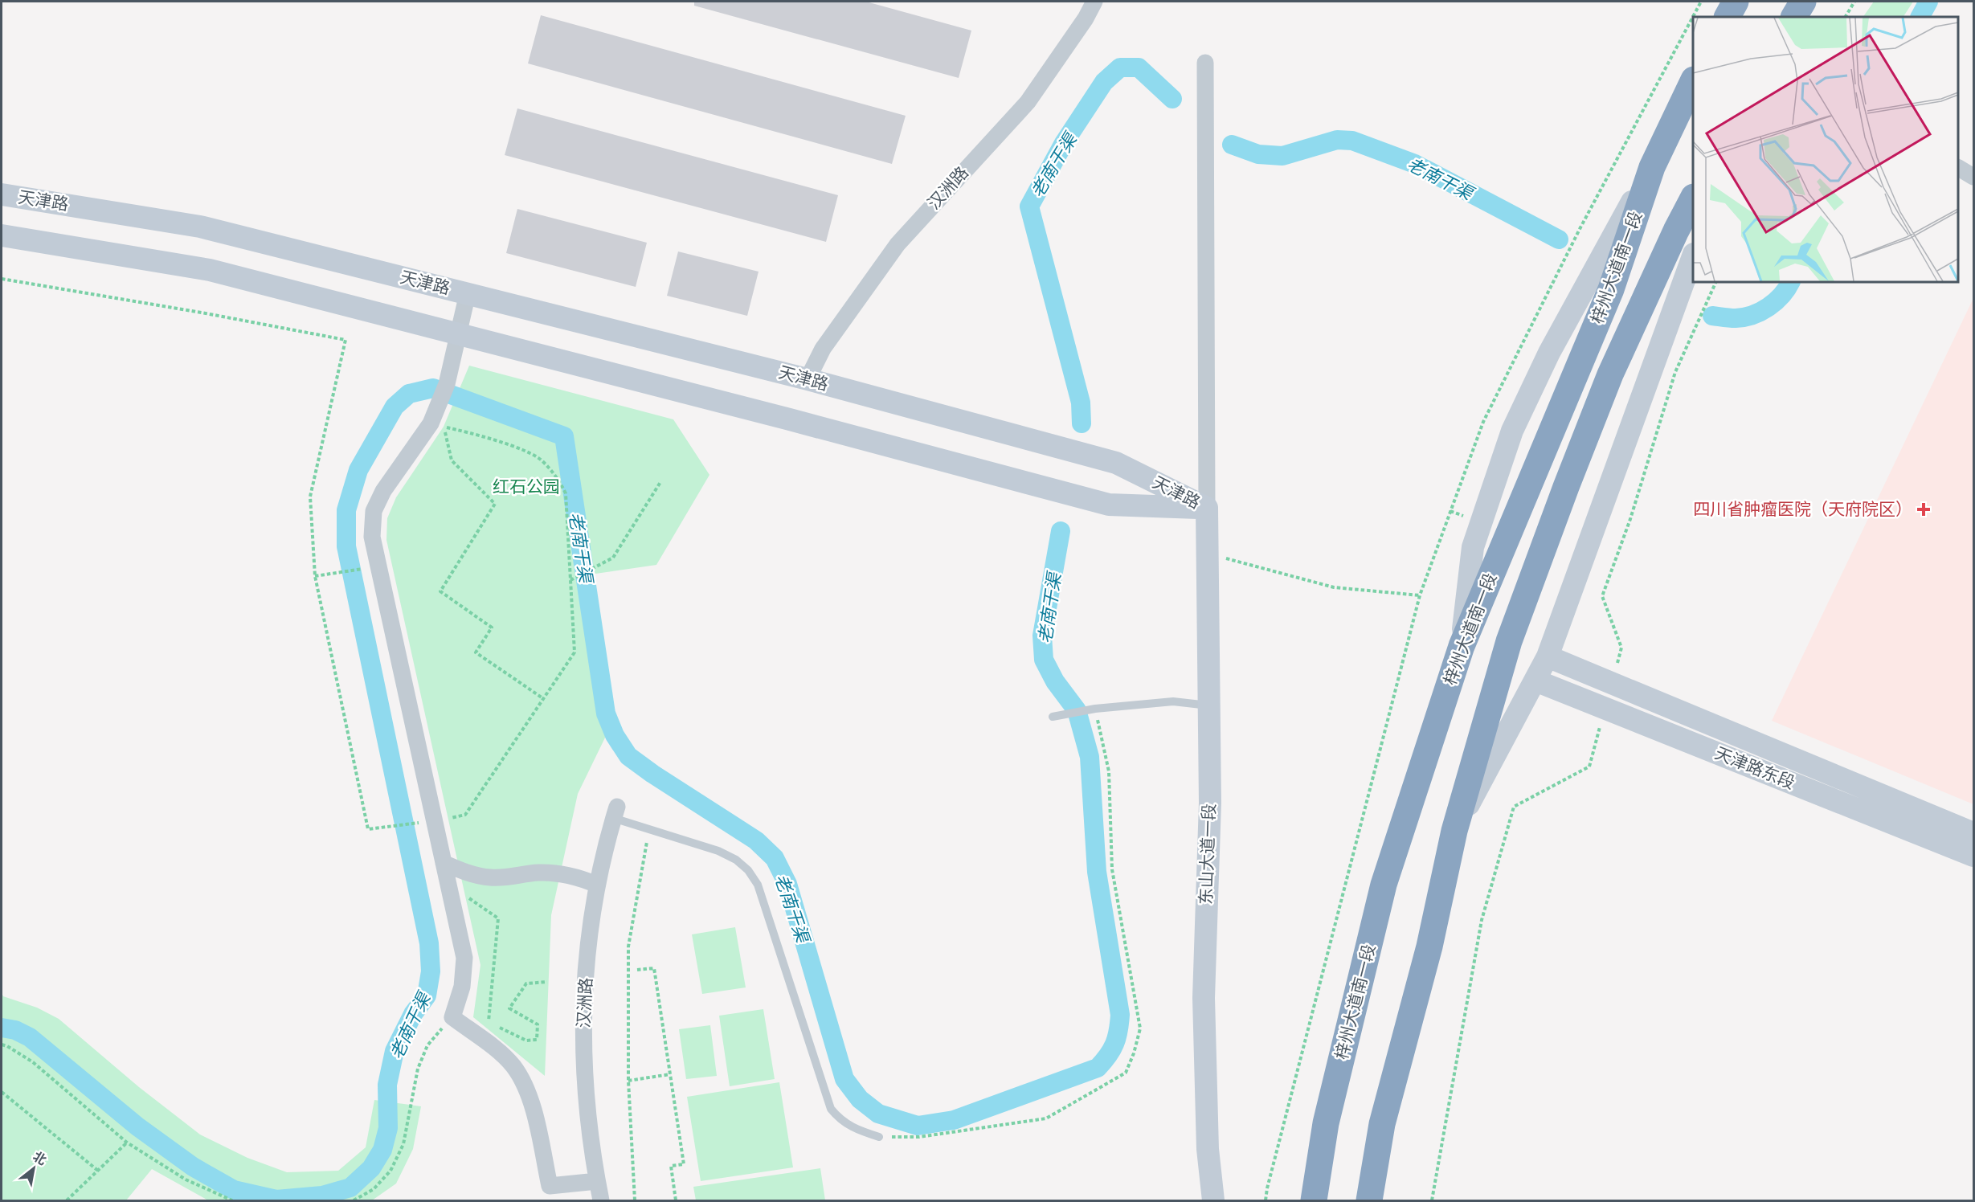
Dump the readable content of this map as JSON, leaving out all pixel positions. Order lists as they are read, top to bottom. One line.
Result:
{"streets":{"highway":["梓州大道南一段"],"street":["汉洲路","天津路","天津路东段","东山大道一段"]},"crossings":[["汉洲路","天津路"],["天津路","东山大道一段"]],"water":["老南干渠"],"parks":["红石公园"],"places":{"health":["四川省肿瘤医院（天府院区）"]},"north":"top right"}
